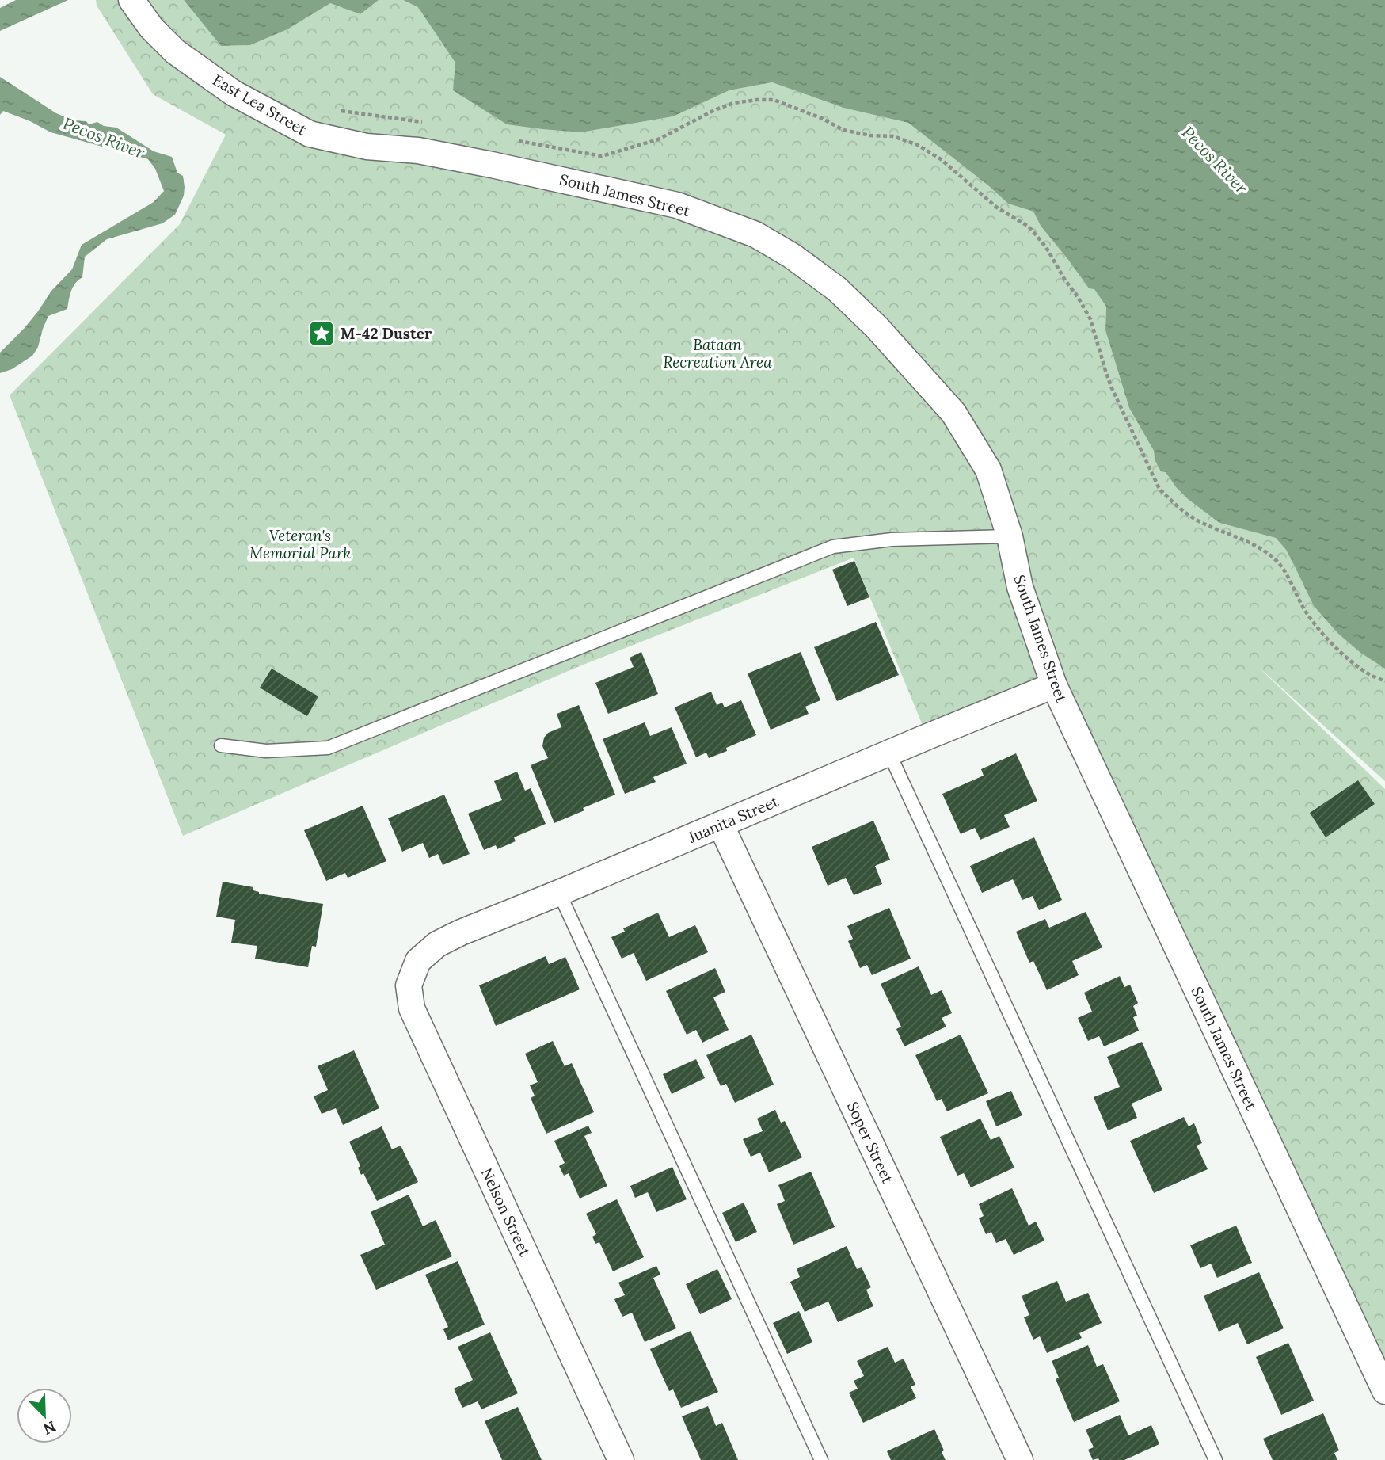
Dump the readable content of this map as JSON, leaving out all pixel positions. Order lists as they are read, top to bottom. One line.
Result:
{"streets":{"street":["East Lea Street","South James Street","Juanita Street","Soper Street","Nelson Street"]},"crossings":[["East Lea Street","South James Street"],["South James Street","Juanita Street"],["Juanita Street","Soper Street"],["Juanita Street","Nelson Street"]],"water":["Pecos River"],"parks":["Bataan Recreation Area","Veteran's Memorial Park"],"places":{"place":["M-42 Duster"]},"north":"bottom right"}
